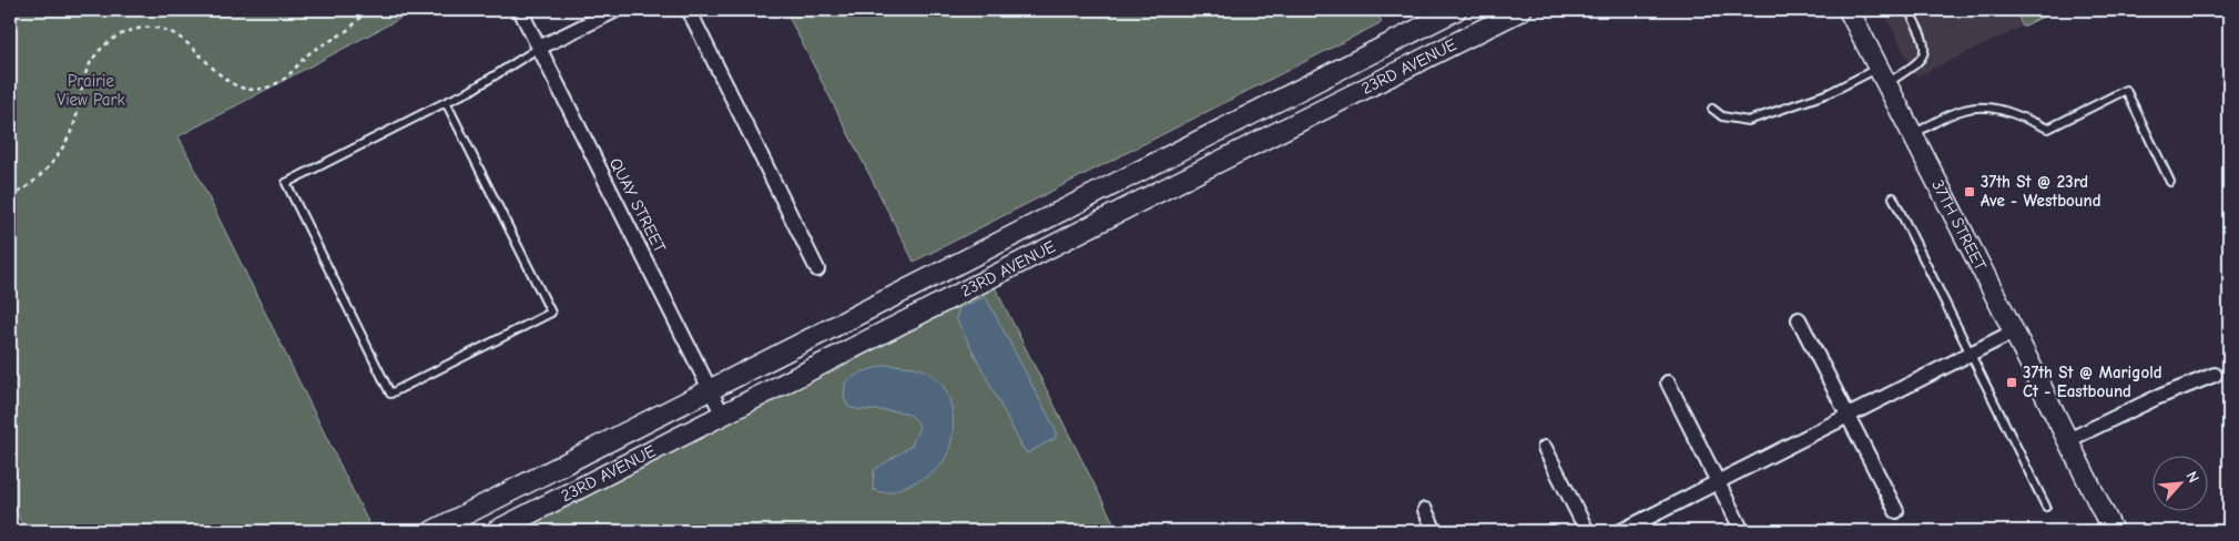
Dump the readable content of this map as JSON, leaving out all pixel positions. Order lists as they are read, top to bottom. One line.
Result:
{"streets":{"main road":["23RD AVENUE","37TH STREET"],"street":["QUAY STREET"]},"crossings":[["23RD AVENUE","QUAY STREET"]],"parks":["Prairie View Park"],"places":{"transit":["37th St @ 23rd Ave - Westbound","37th St @ Marigold Ct - Eastbound"]},"north":"top right"}
